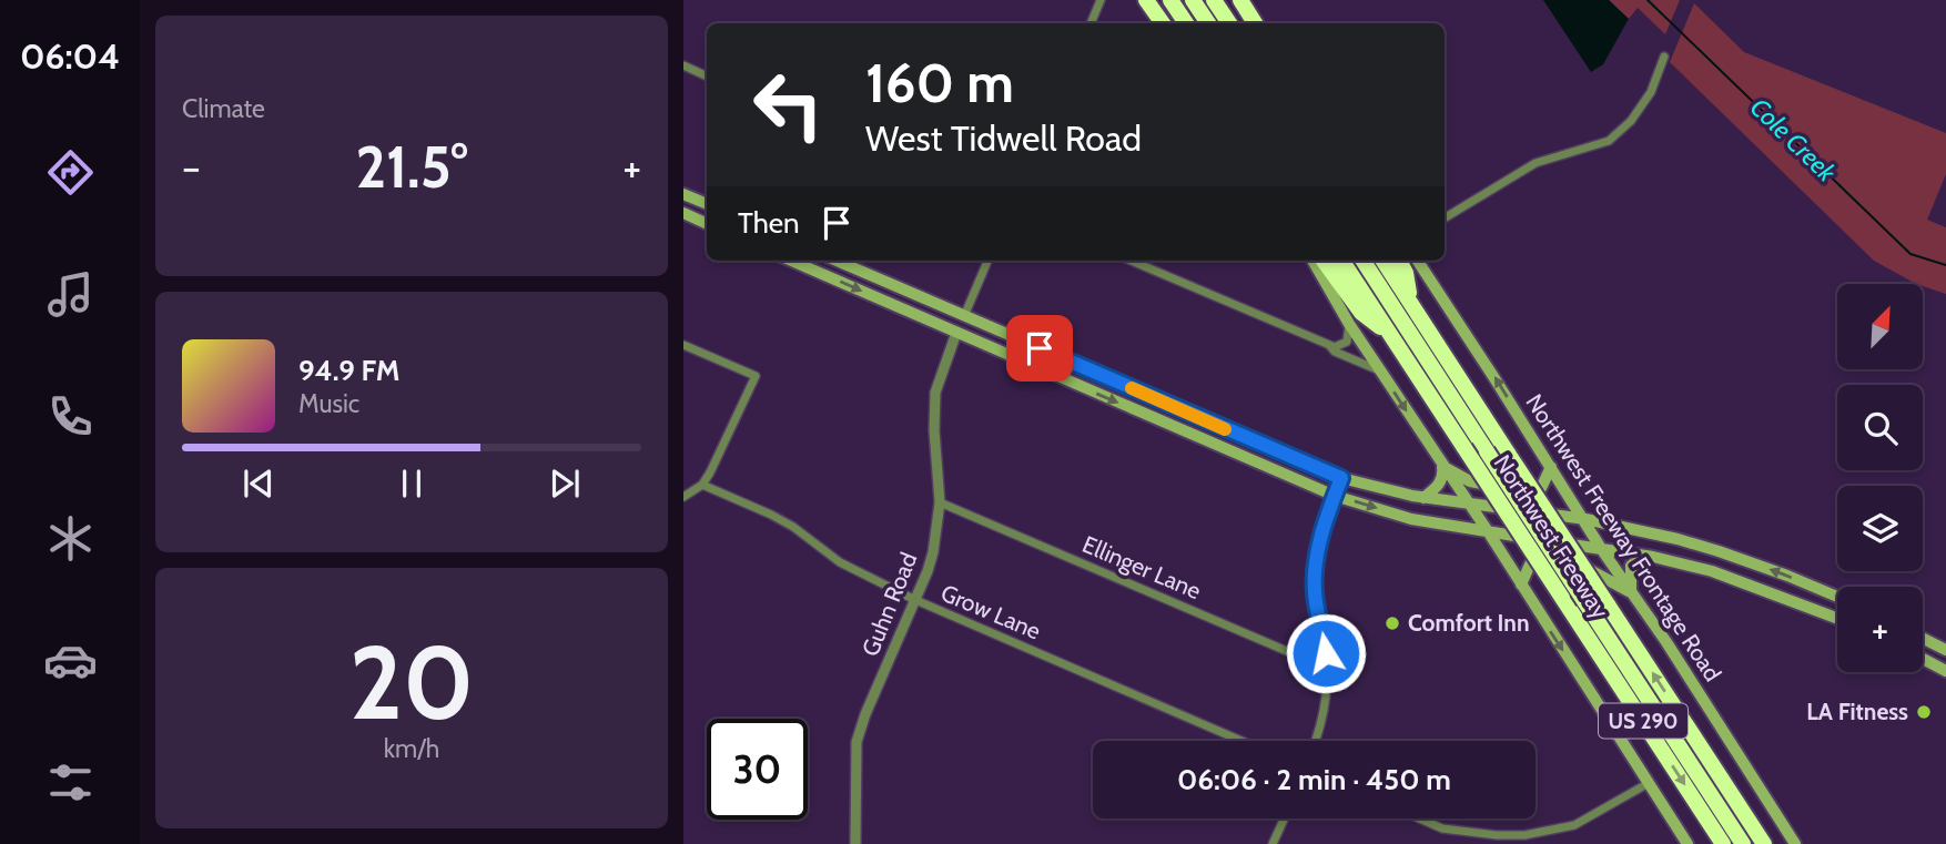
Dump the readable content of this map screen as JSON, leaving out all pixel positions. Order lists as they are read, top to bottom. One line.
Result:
{"streets":{"highway":["Northwest Freeway","US 290"],"main road":["Northwest Freeway Frontage Road"],"street":["Ellinger Lane","Guhn Road","Grow Lane"]},"crossings":[["Ellinger Lane","Guhn Road"],["Guhn Road","Grow Lane"]],"water":["Cole Creek"],"places":["Comfort Inn","LA Fitness"],"north":"top right","page":{"tabs":"06:04","tile":["Climate",["20","km/h"]],"turn":["160 m","West Tidwell Road"],"heat":["−","21.5°","+"],"then":"Then","map_buttons":"+","song":["94.9 FM","Music"],"limit":"30","trip":"06:06 · 2 min · 450 m"}}
